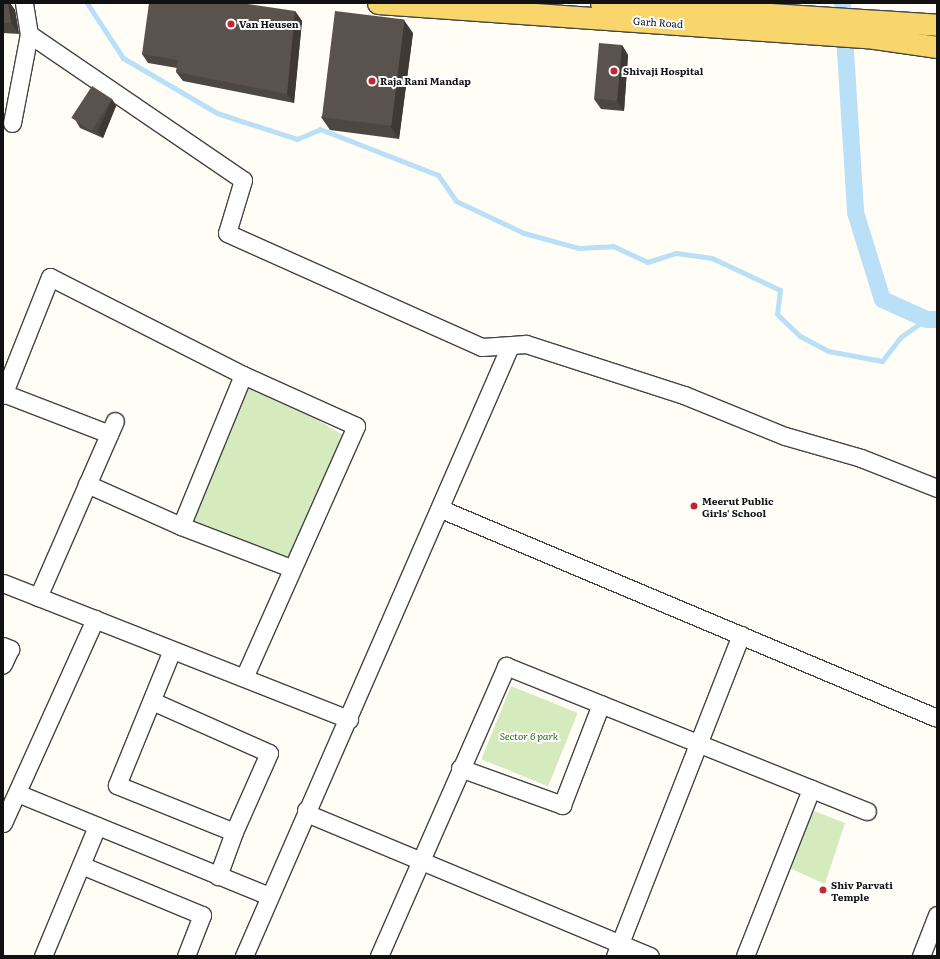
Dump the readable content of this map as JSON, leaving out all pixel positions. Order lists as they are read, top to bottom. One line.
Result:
{"streets":{"main road":["Garh Road"]},"parks":["Sector 6 park"],"places":["Van Heusen","Shivaji Hospital","Raja Rani Mandap","Meerut Public Girls' School","Shiv Parvati Temple"]}
